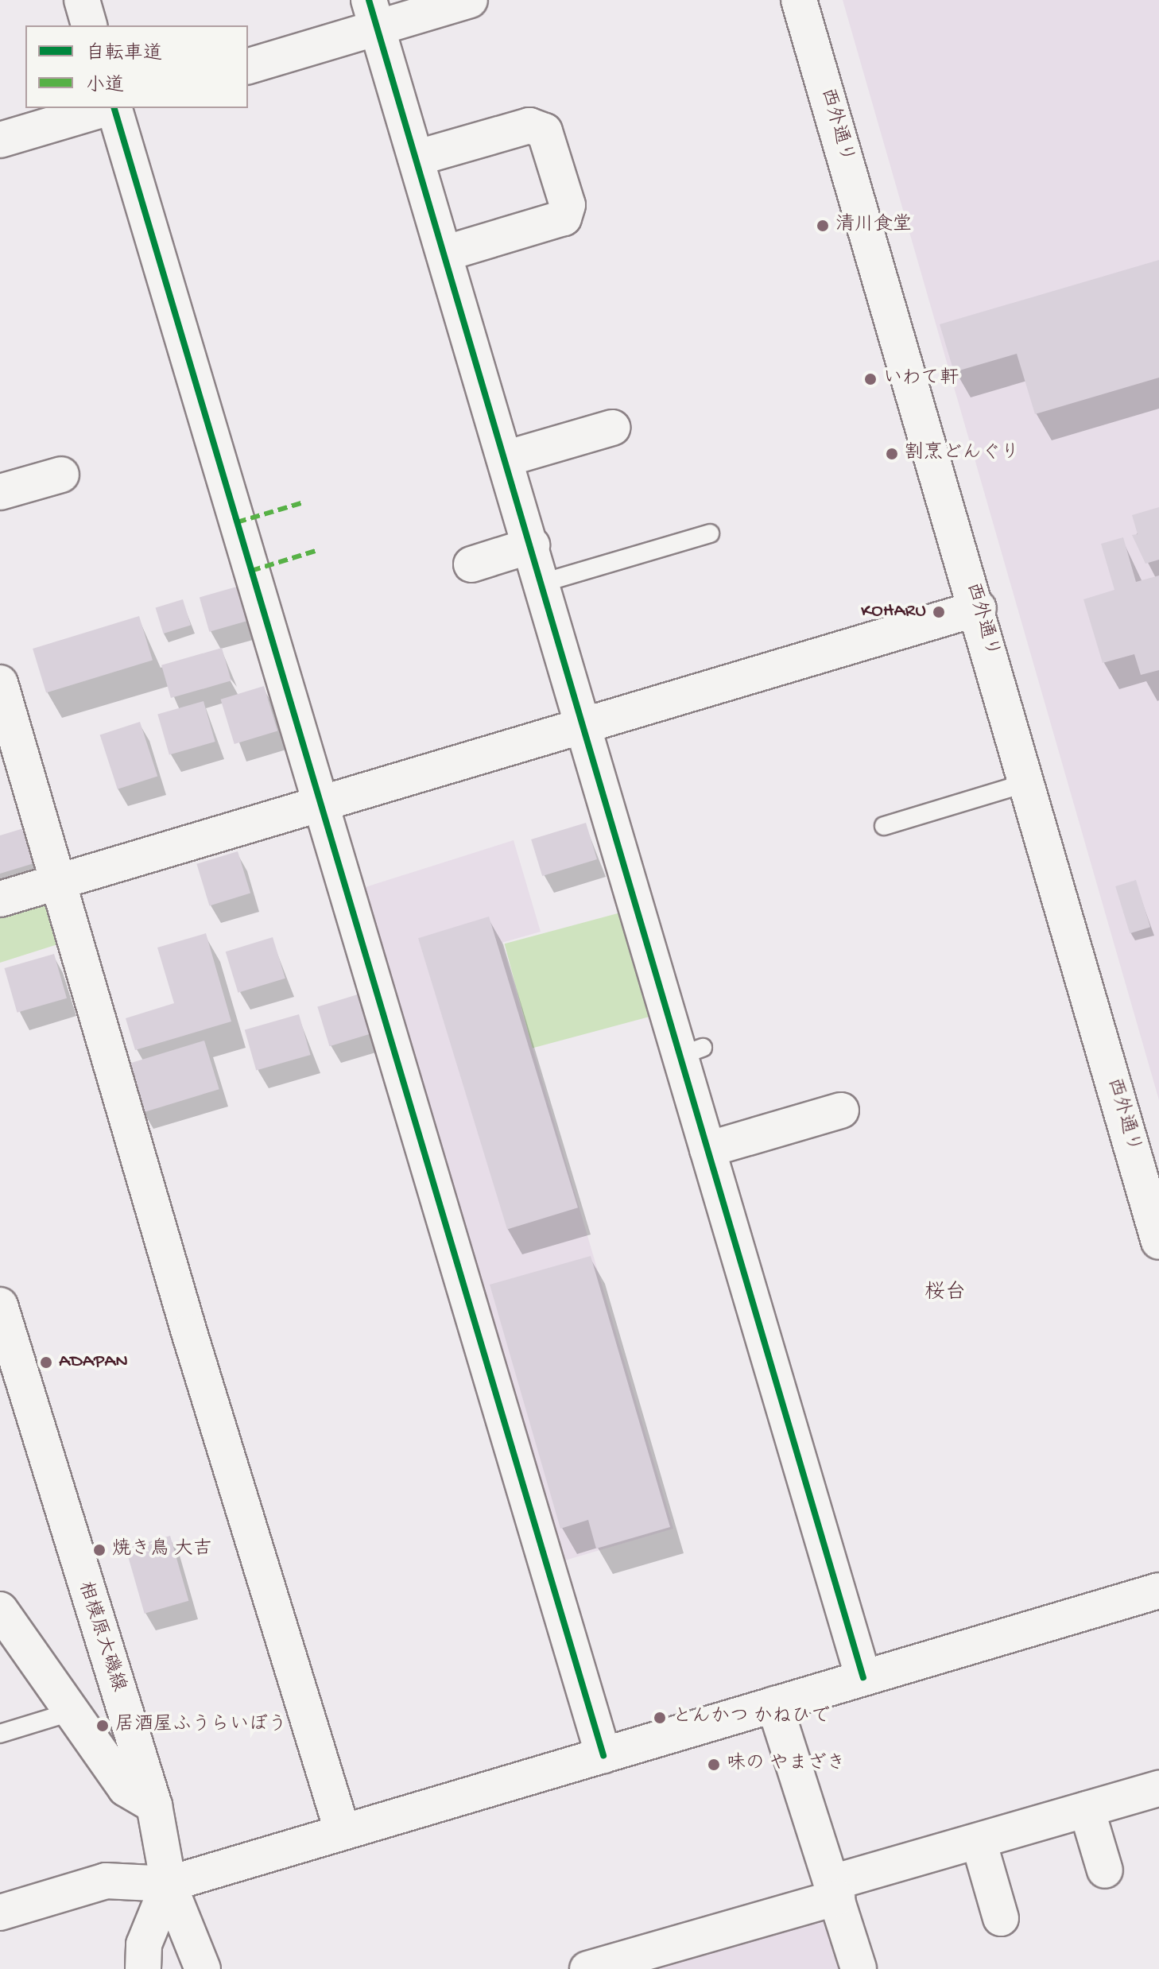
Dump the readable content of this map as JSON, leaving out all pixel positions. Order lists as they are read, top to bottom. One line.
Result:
{"streets":{"street":["西外通り","相模原大磯線"]},"districts":["桜台"],"places":["清川食堂","いわて軒","割烹どんぐり","KOHARU","ADAPAN","焼き鳥 大吉","とんかつ かねひで","居酒屋ふうらいぼう","味の やまざき"],"legend":["自転車道","小道"]}
